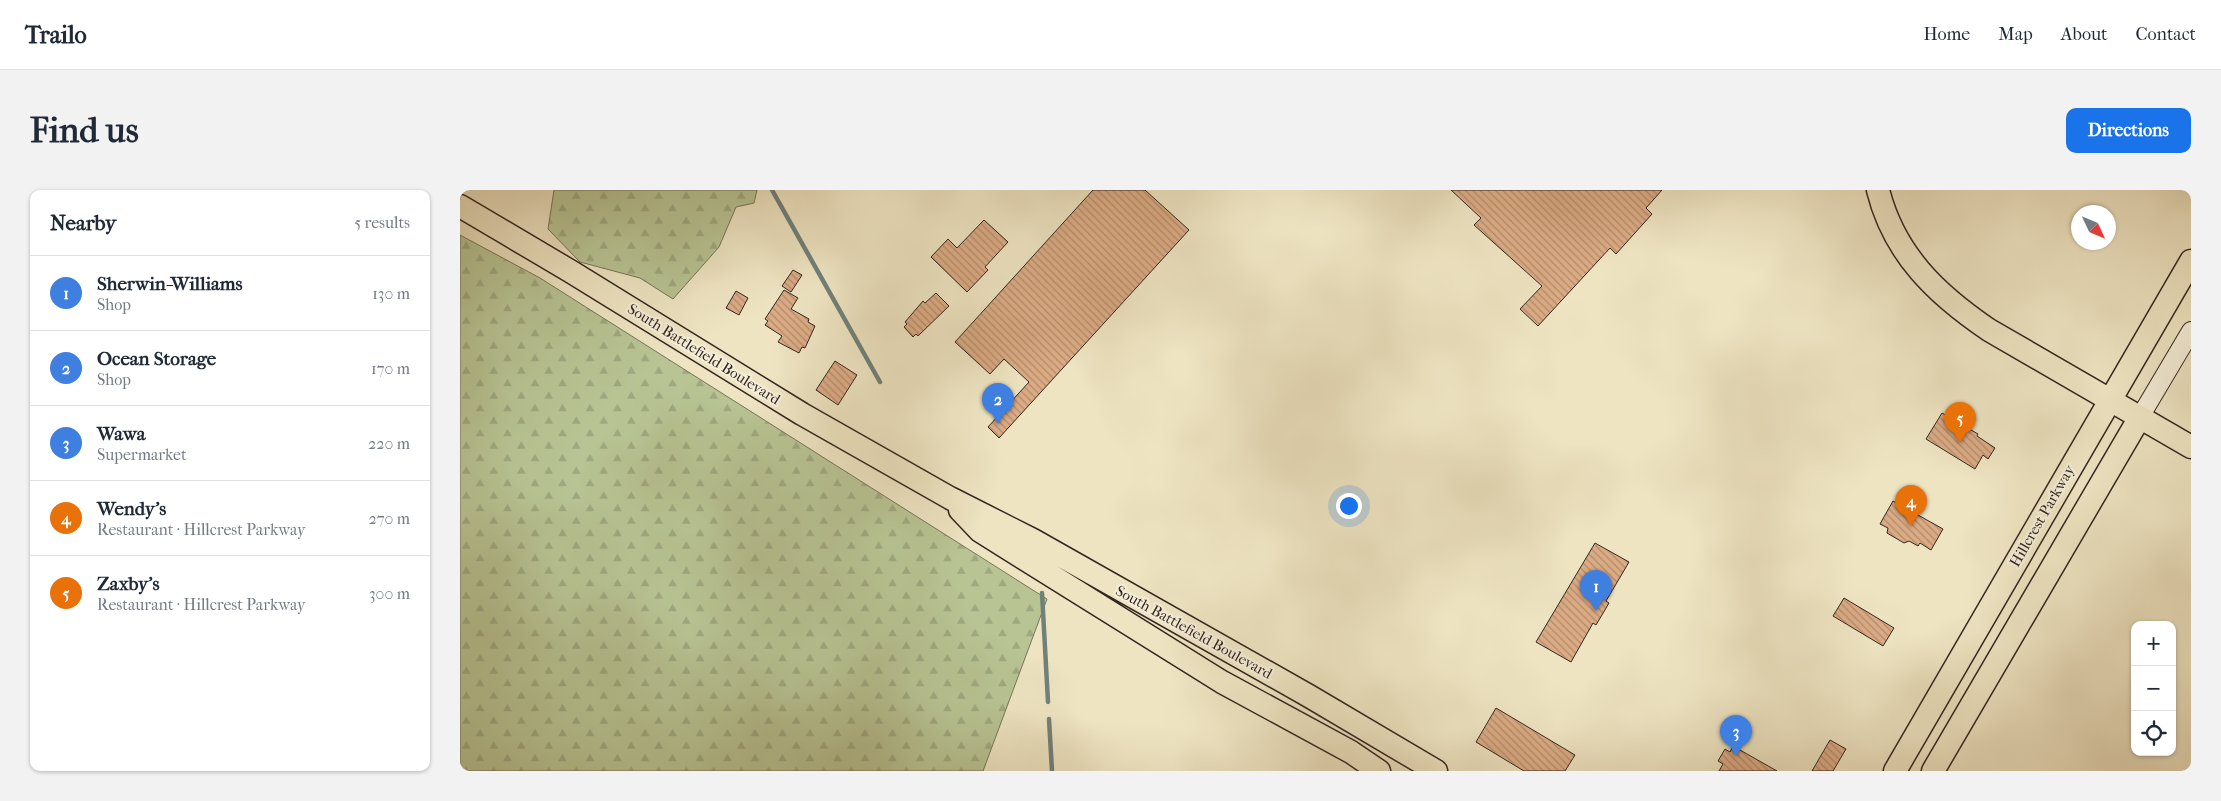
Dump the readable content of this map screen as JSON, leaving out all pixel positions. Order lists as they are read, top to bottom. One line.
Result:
{"streets":{"highway":["South Battlefield Boulevard","Hillcrest Parkway"]},"north":"bottom right","page":{"header":"Trailo","nav":["Home","Map","About","Contact"],"buttons":"Directions","title":"Find us","heading":["Nearby","5 results"],"list":[{"mark":"1","name":"Sherwin-Williams","note":"Shop","value":"130 m"},{"mark":"2","name":"Ocean Storage","note":"Shop","value":"170 m"},{"mark":"3","name":"Wawa","note":"Supermarket","value":"220 m"},{"mark":"4","name":"Wendy's","note":"Restaurant · Hillcrest Parkway","value":"270 m"},{"mark":"5","name":"Zaxby's","note":"Restaurant · Hillcrest Parkway","value":"300 m"}],"pins":["2","5","4","1","3"],"map_buttons":["+","−"]}}
